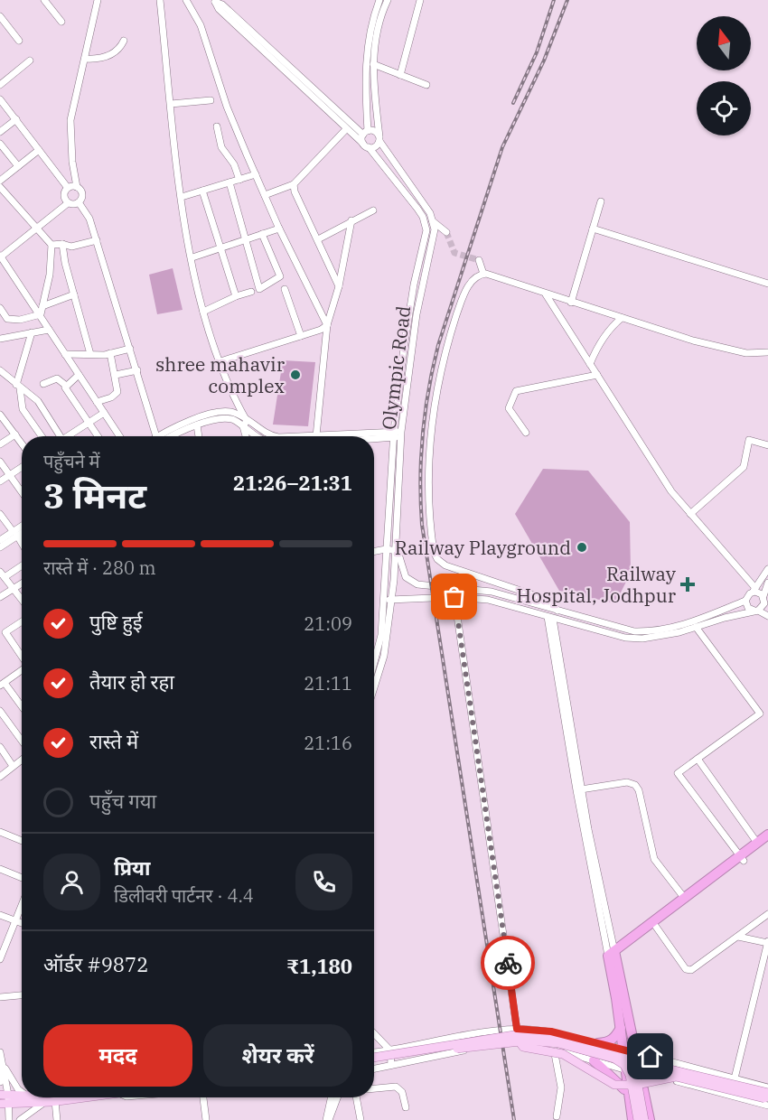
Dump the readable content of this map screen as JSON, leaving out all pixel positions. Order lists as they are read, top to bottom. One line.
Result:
{"streets":{"street":["Olympic Road"]},"places":{"other":["shree mahavir complex","Railway Playground"],"health":["Railway Hospital, Jodhpur"]},"north":"top","page":{"heading":["3 मिनट","पहुँचने में","21:26–21:31"],"panel":["प्रिया","डिलीवरी पार्टनर · 4.4","ऑर्डर #9872","₹1,180"],"bar":"रास्ते में · 280 m","list":[["पुष्टि हुई","21:09"],["तैयार हो रहा","21:11"],["रास्ते में","21:16"],"पहुँच गया"],"buttons":["मदद","शेयर करें"]}}
